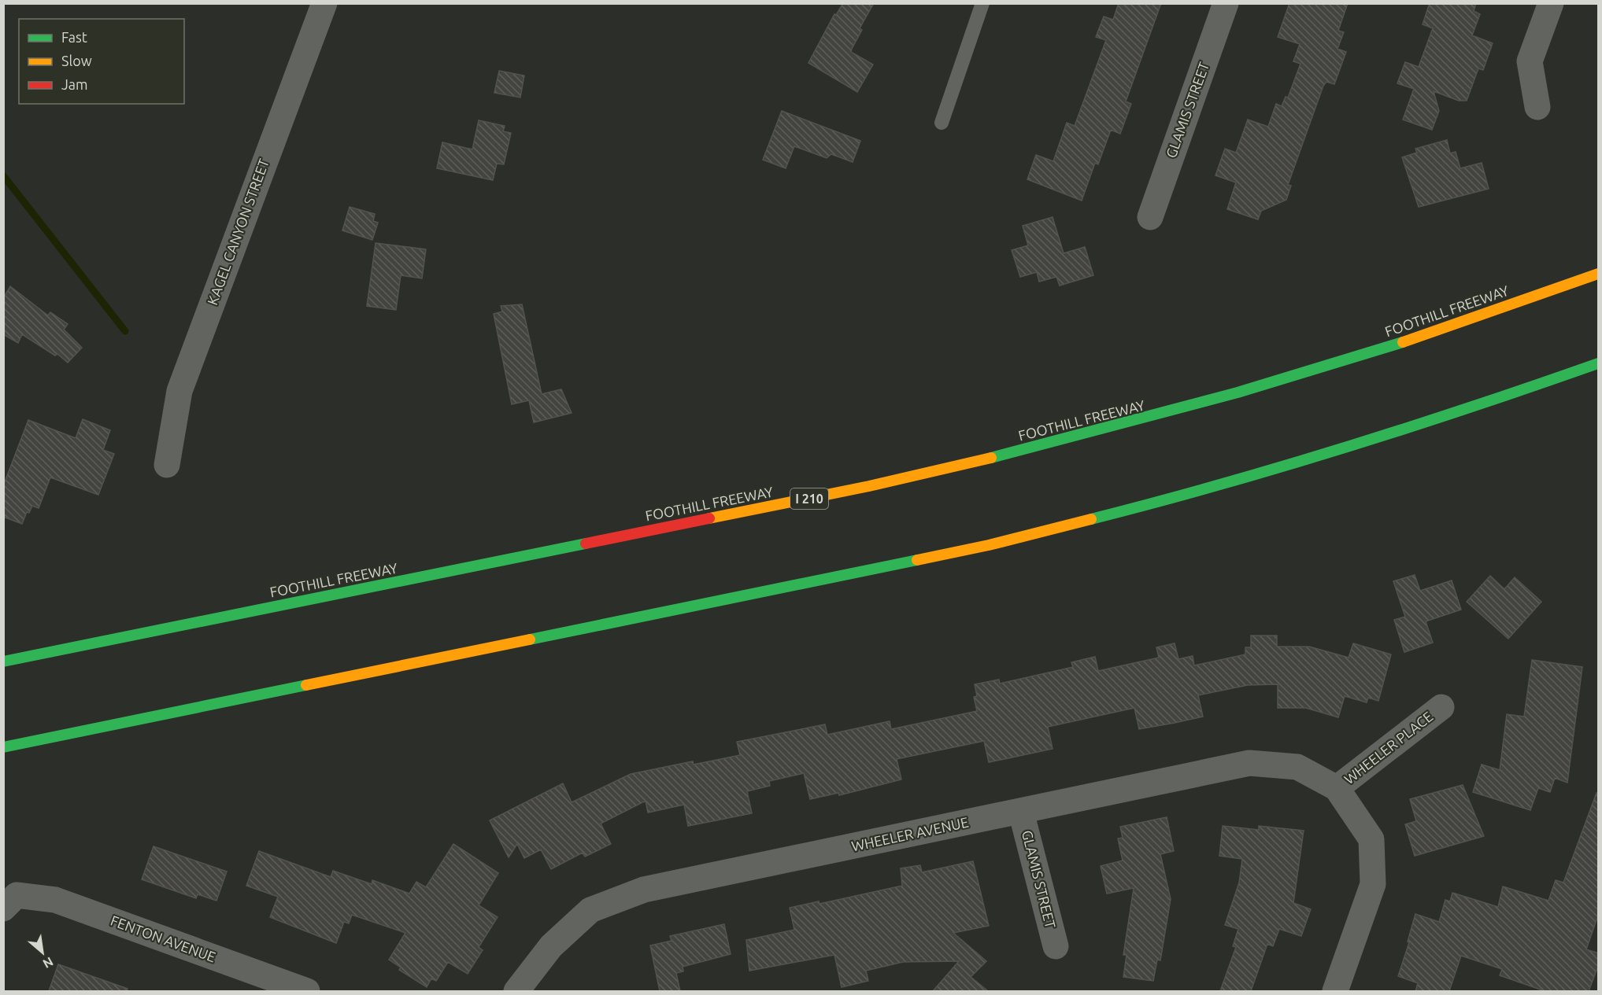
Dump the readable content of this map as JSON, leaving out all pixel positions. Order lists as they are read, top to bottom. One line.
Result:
{"streets":{"highway":["FOOTHILL FREEWAY","I 210"],"street":["GLAMIS STREET","KAGEL CANYON STREET","WHEELER PLACE","WHEELER AVENUE","FENTON AVENUE"]},"crossings":[["GLAMIS STREET","WHEELER AVENUE"],["WHEELER PLACE","WHEELER AVENUE"]],"legend":["Fast","Slow","Jam"],"north":"bottom right"}
